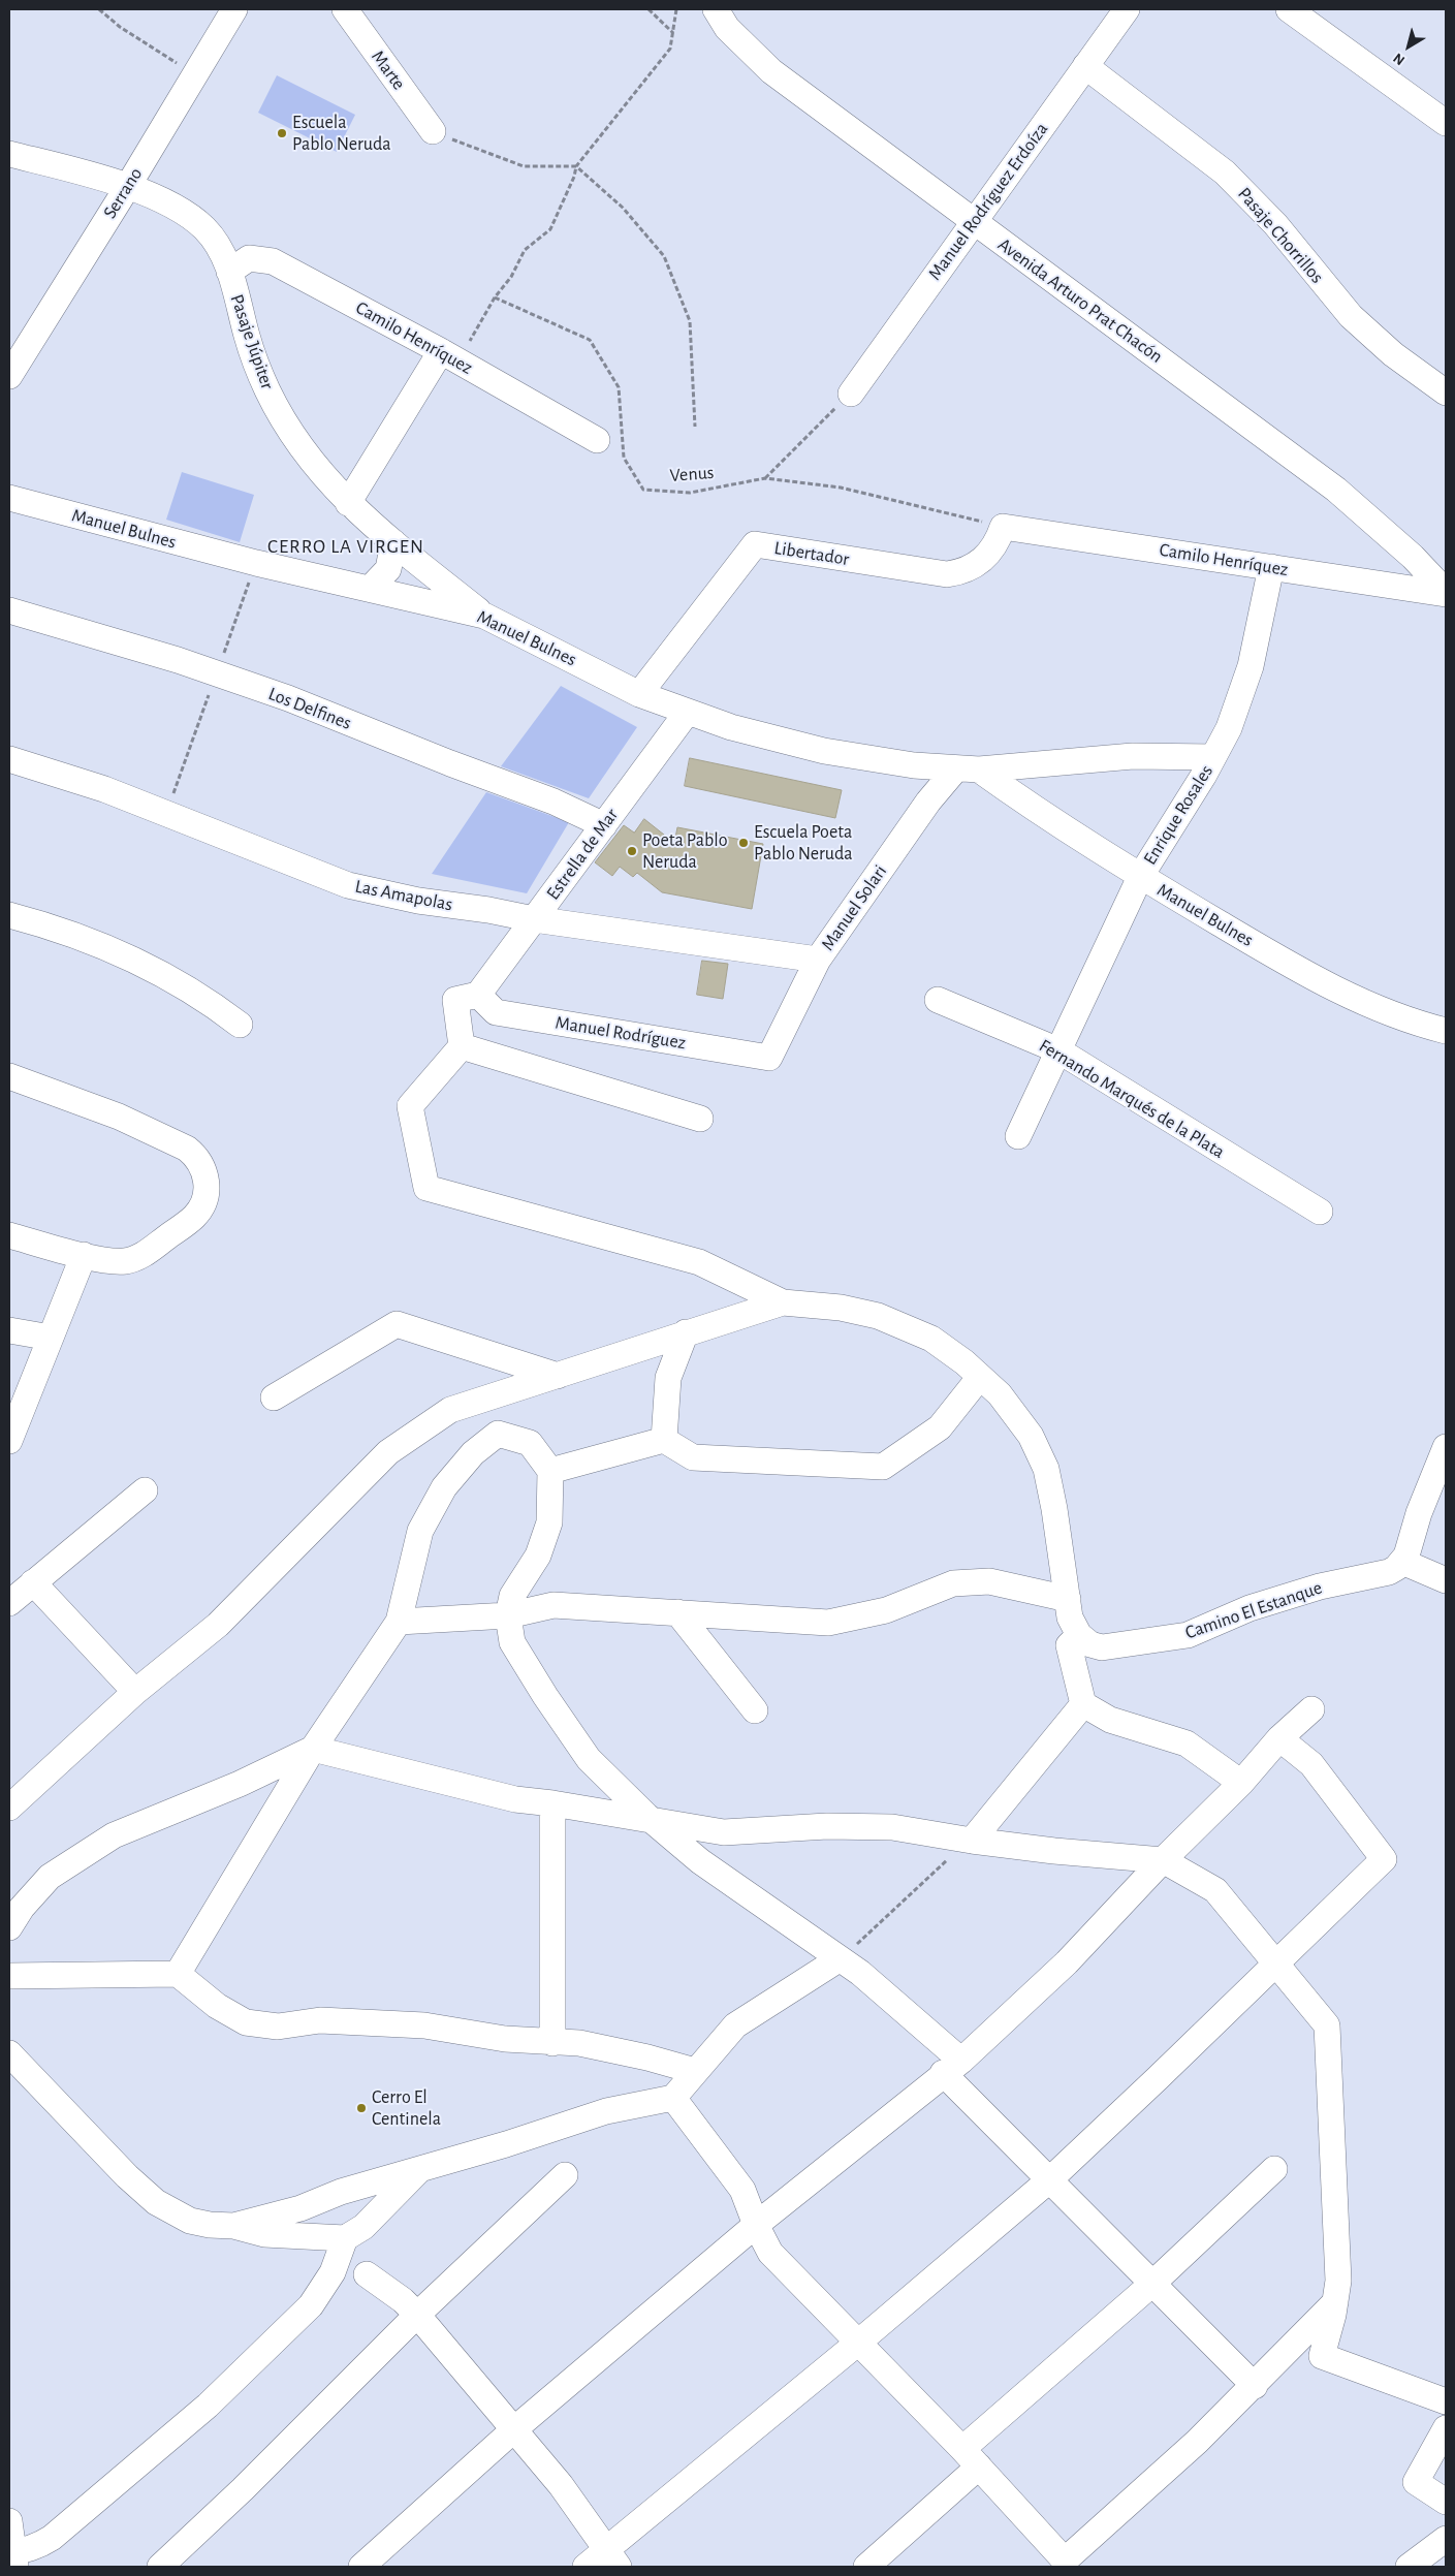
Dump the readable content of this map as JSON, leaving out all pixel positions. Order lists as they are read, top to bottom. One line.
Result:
{"streets":{"street":["Marte","Serrano","Manuel Rodríguez Erdoíza","Pasaje Chorrillos","Avenida Arturo Prat Chacón","Camilo Henríquez","Pasaje Júpiter","Manuel Bulnes","Libertador","Los Delfines","Enrique Rosales","Estrella de Mar","Las Amapolas","Manuel Solari","Manuel Rodríguez","Fernando Marqués de la Plata","Camino El Estanque"],"path":["Venus"]},"crossings":[["Serrano","Pasaje Júpiter"],["Manuel Rodríguez Erdoíza","Pasaje Chorrillos"],["Manuel Rodríguez Erdoíza","Avenida Arturo Prat Chacón"],["Avenida Arturo Prat Chacón","Camilo Henríquez"],["Camilo Henríquez","Pasaje Júpiter"],["Camilo Henríquez","Venus"],["Camilo Henríquez","Libertador"],["Camilo Henríquez","Enrique Rosales"],["Pasaje Júpiter","Manuel Bulnes"],["Venus","Libertador"],["Manuel Bulnes","Libertador"],["Manuel Bulnes","Enrique Rosales"],["Manuel Bulnes","Estrella de Mar"],["Manuel Bulnes","Manuel Solari"],["Los Delfines","Estrella de Mar"],["Enrique Rosales","Fernando Marqués de la Plata"],["Estrella de Mar","Las Amapolas"],["Estrella de Mar","Manuel Rodríguez"],["Las Amapolas","Manuel Solari"],["Manuel Solari","Manuel Rodríguez"]],"districts":["CERRO LA VIRGEN"],"places":["Escuela Pablo Neruda","Escuela Poeta Pablo Neruda","Poeta Pablo Neruda","Cerro El Centinela"],"north":"bottom left"}
